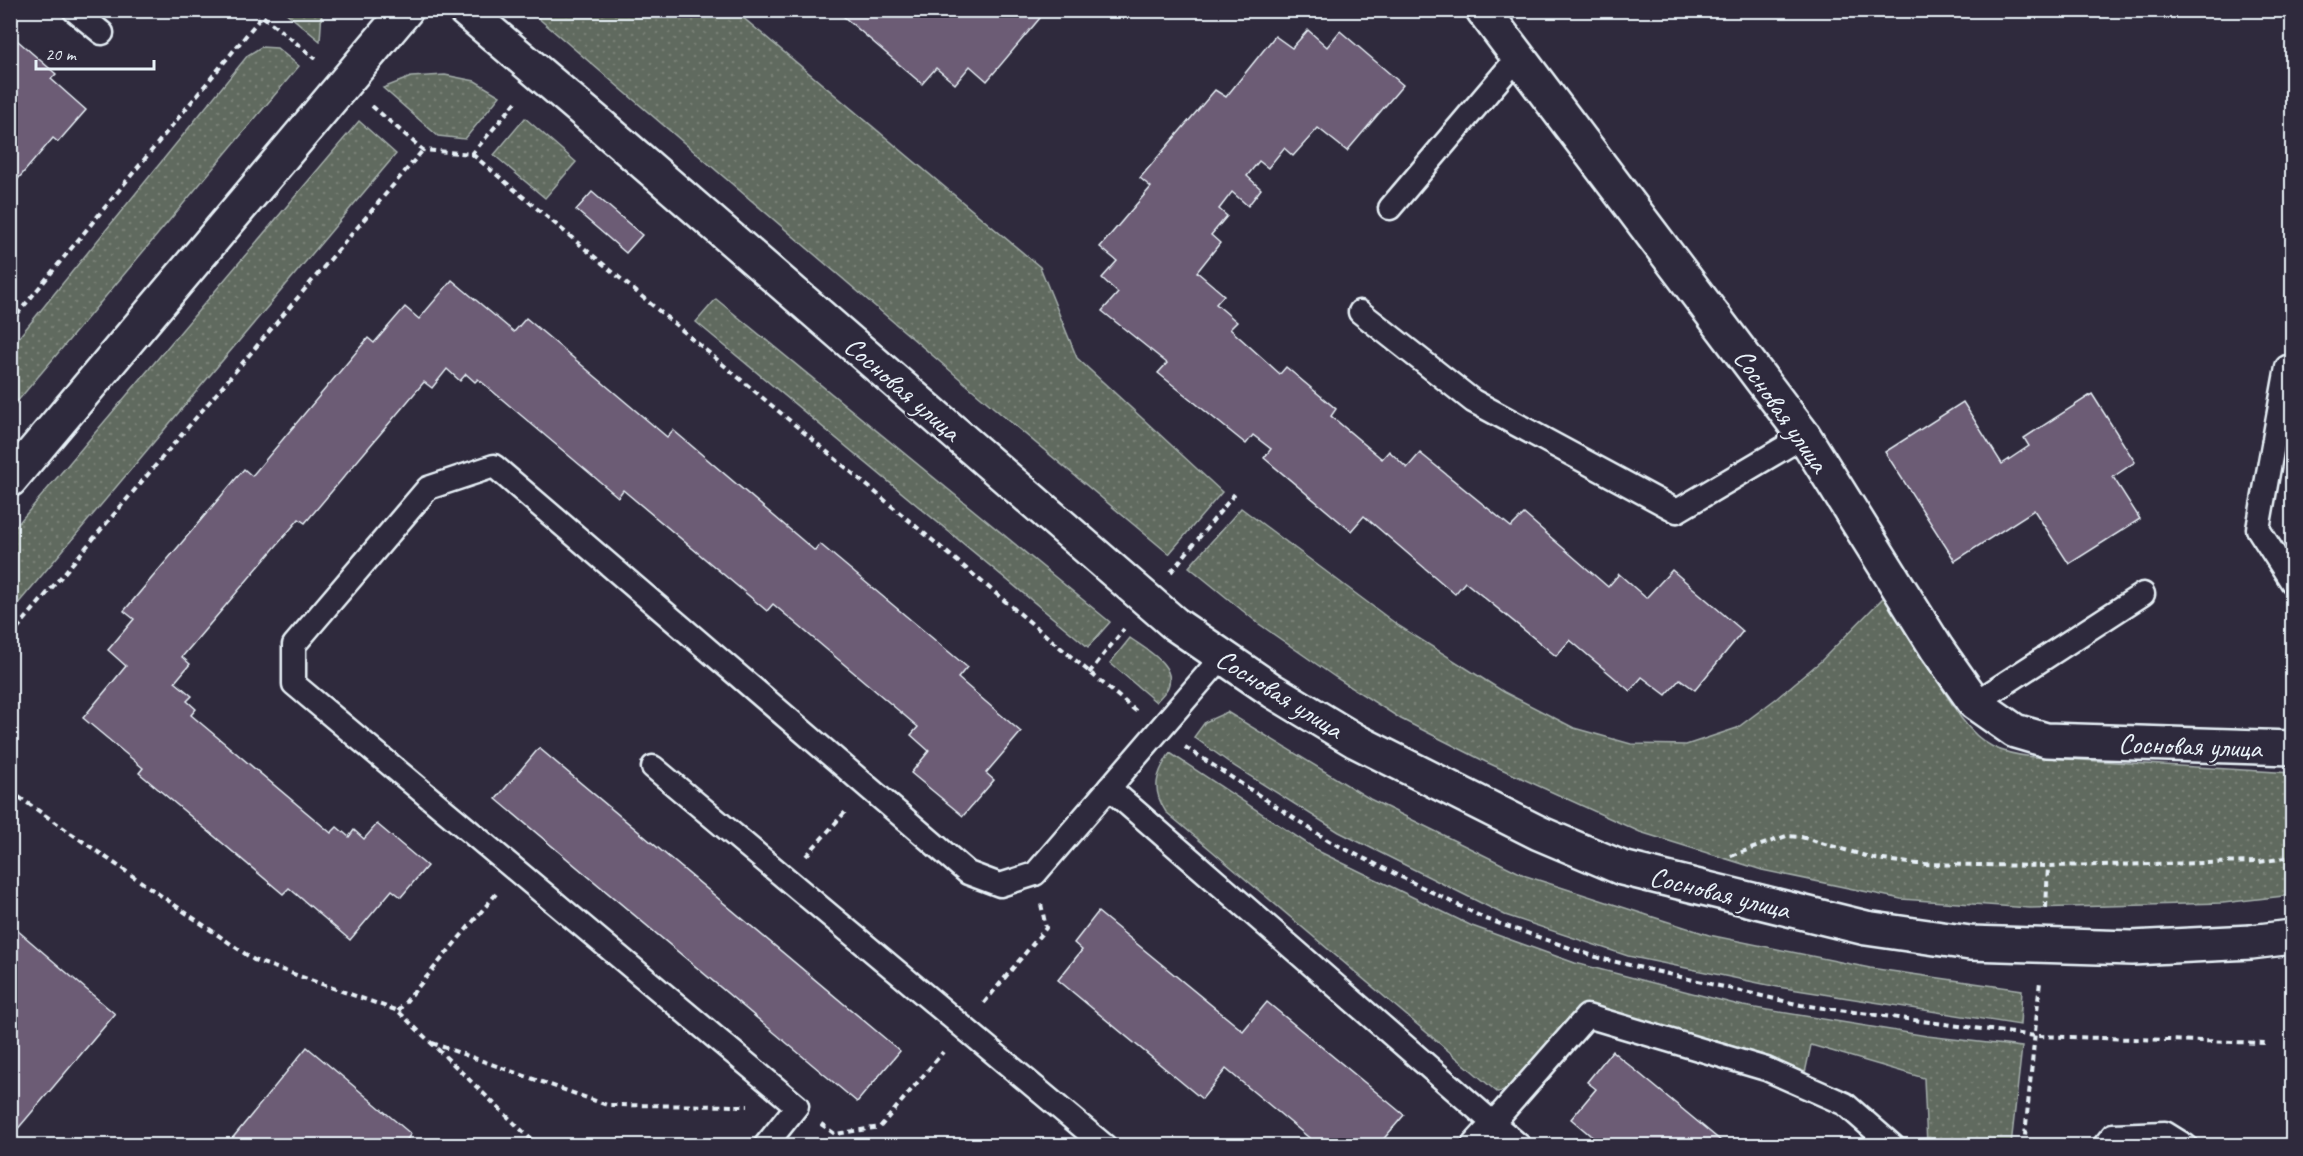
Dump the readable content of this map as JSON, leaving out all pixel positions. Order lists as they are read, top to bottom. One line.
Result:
{"streets":{"street":["Сосновая улица"]},"scale_bar":"20 m"}
